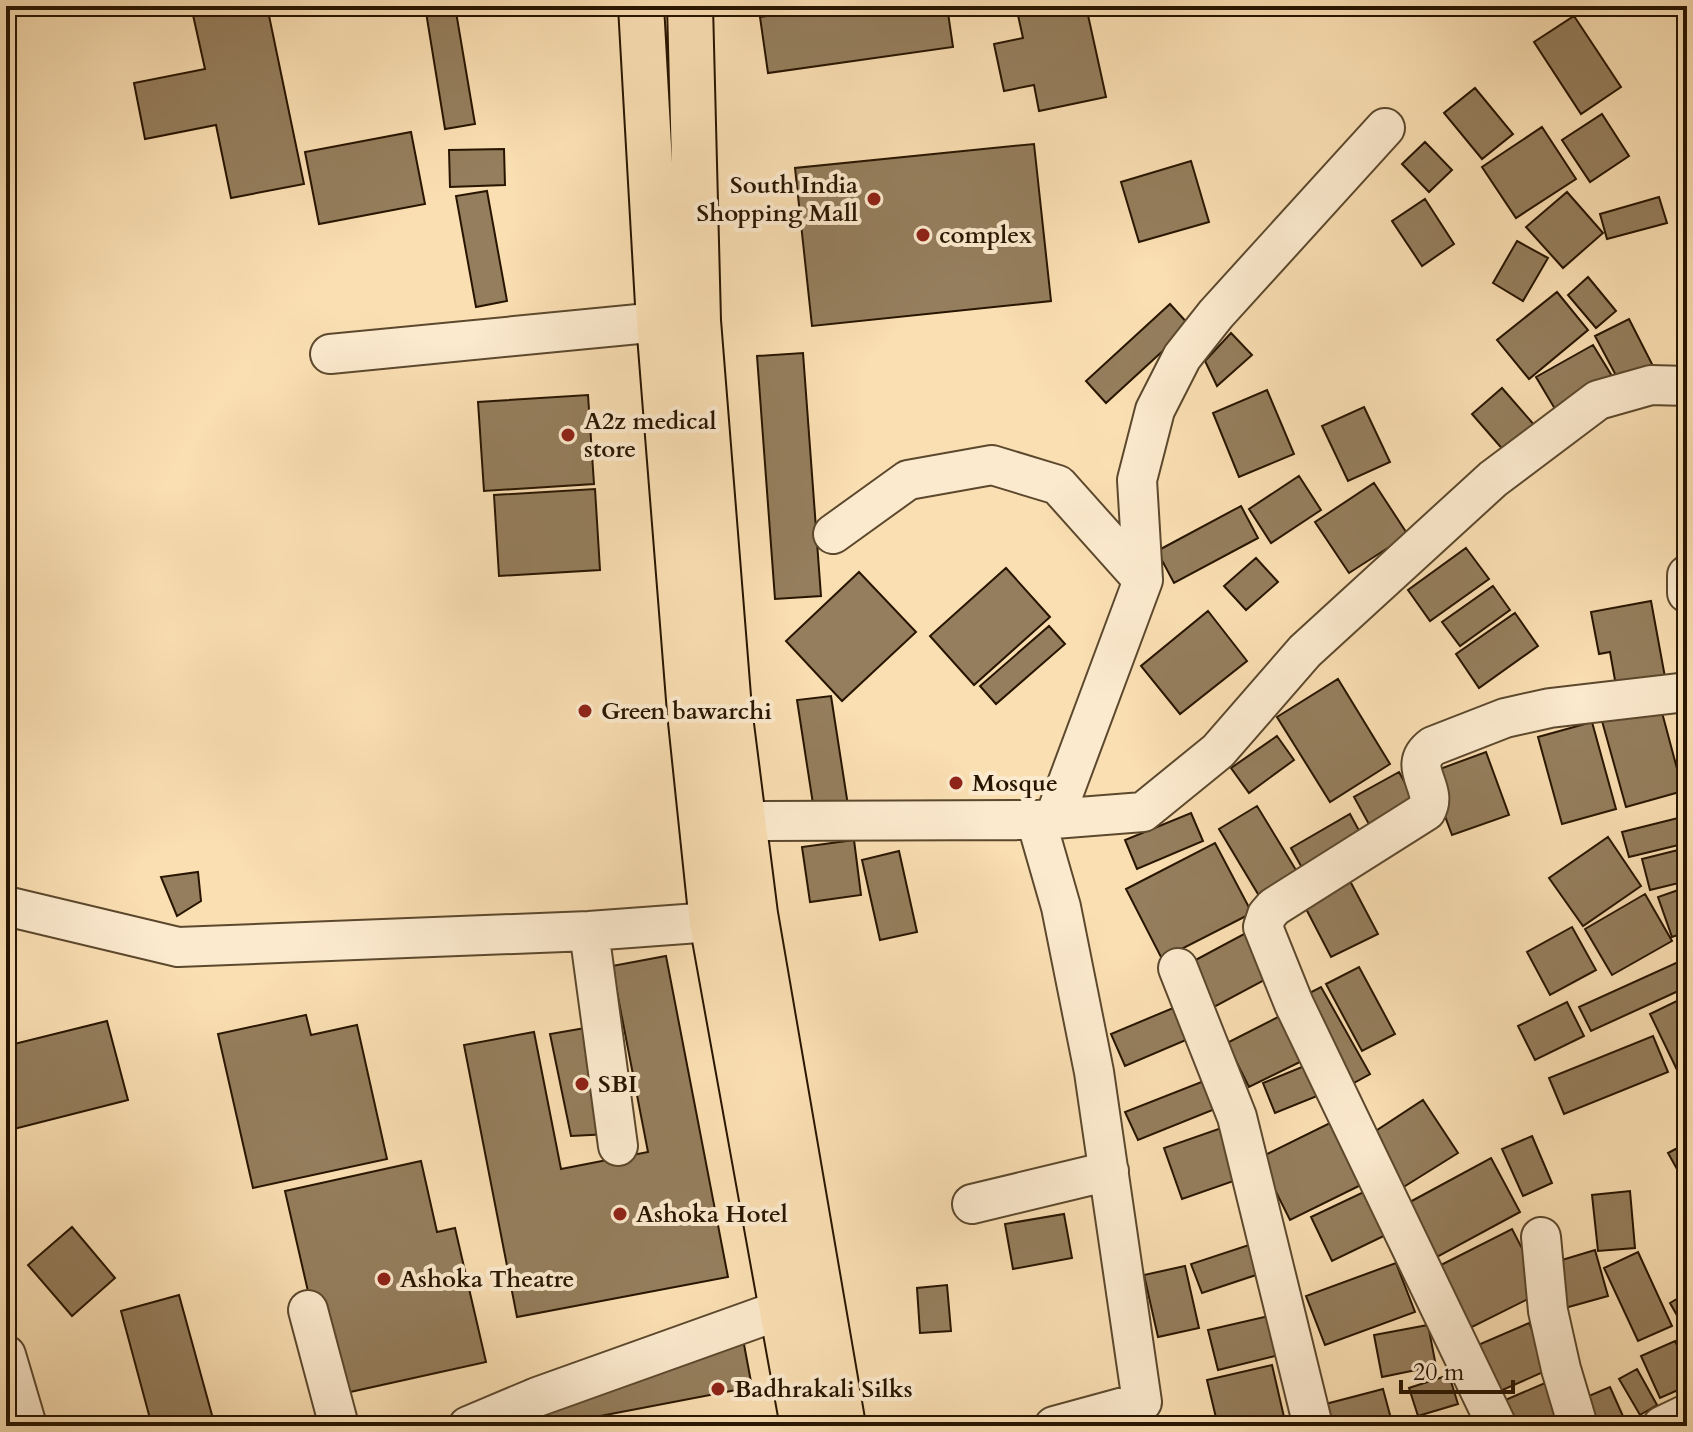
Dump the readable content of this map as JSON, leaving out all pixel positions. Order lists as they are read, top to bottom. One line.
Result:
{"places":["South India Shopping Mall","complex","A2z medical store","Green bawarchi","Mosque","SBI","Ashoka Hotel","Ashoka Theatre","Badhrakali Silks"],"scale_bar":"20 m"}
